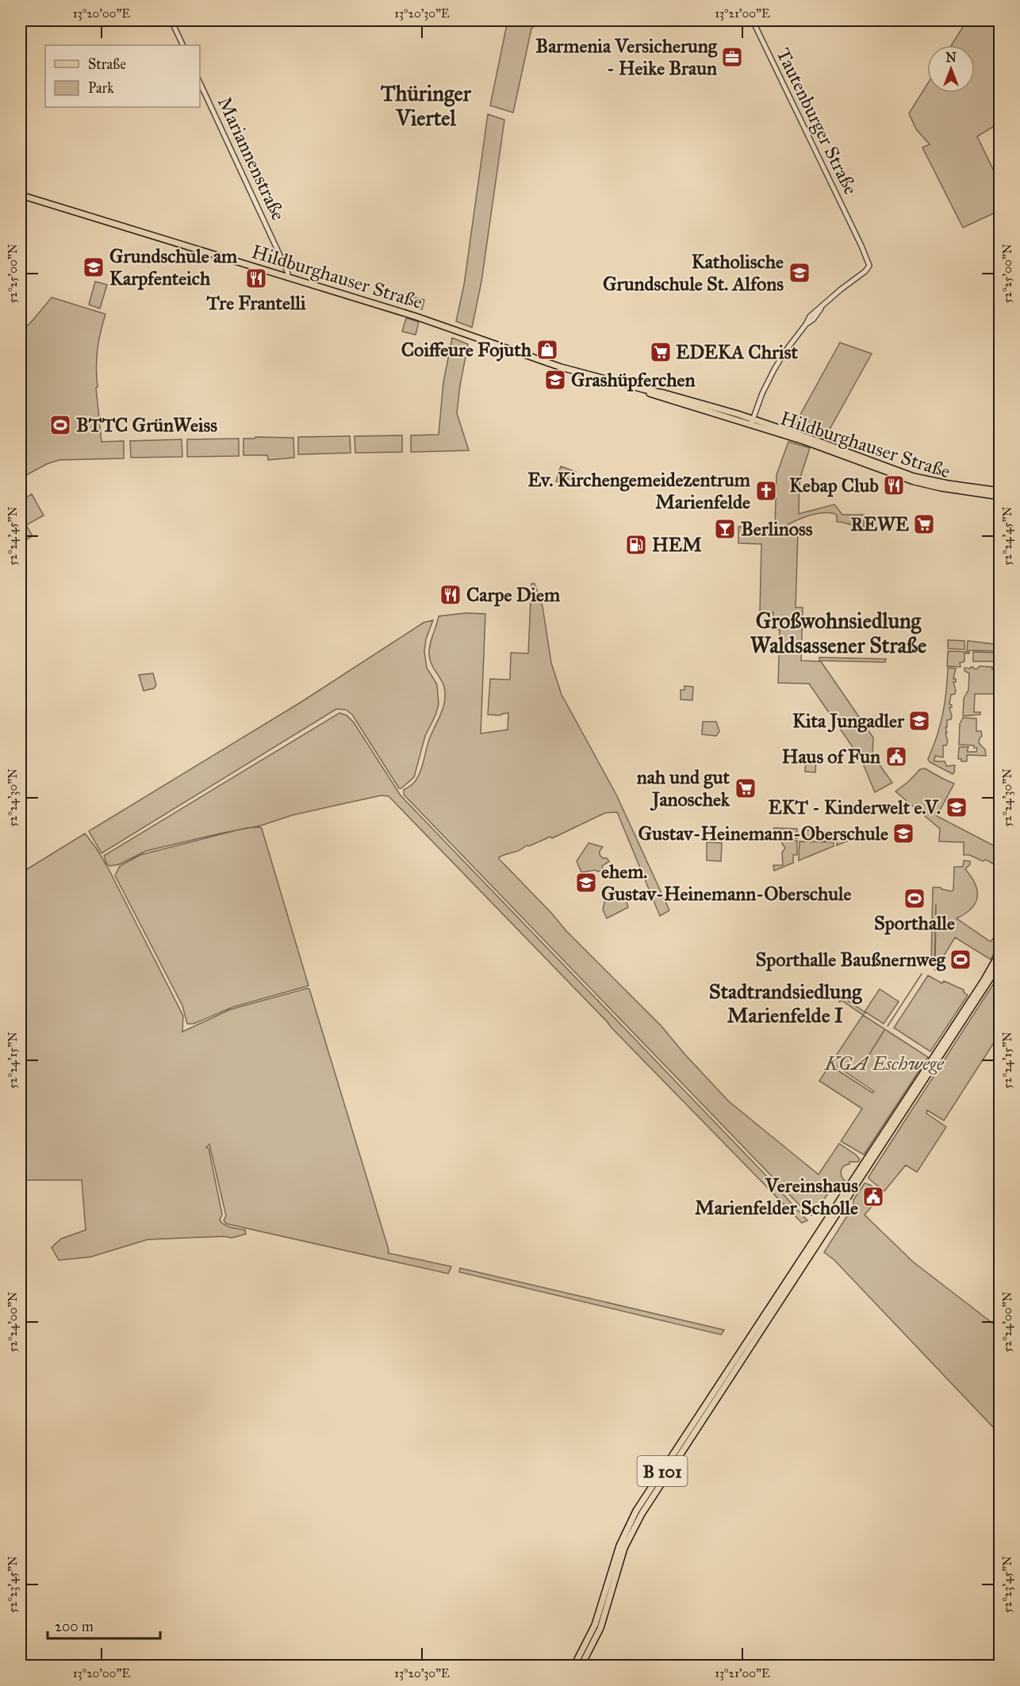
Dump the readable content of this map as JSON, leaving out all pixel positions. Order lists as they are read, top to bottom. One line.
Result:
{"streets":{"main road":["Hildburghauser Straße","B 101"],"street":["Tautenburger Straße","Mariannenstraße"]},"crossings":[["Tautenburger Straße","Hildburghauser Straße"],["Mariannenstraße","Hildburghauser Straße"]],"districts":["Thüringer Viertel","Großwohnsiedlung Waldsassener Straße","Stadtrandsiedlung Marienfelde I"],"parks":["KGA Eschwege"],"places":{"office":["Barmenia Versicherung - Heike Braun"],"school or university":["Grundschule am Karpfenteich","Katholische Grundschule St. Alfons","Grashüpferchen","Kita Jungadler","EKT - Kinderwelt e.V.","Gustav-Heinemann-Oberschule","ehem. Gustav-Heinemann-Oberschule"],"restaurant":["Tre Frantelli","Kebap Club","Carpe Diem"],"shop":["Coiffeure Fojuth"],"supermarket":["EDEKA Christ","REWE","nah und gut Janoschek"],"sports":["BTTC GrünWeiss","Sporthalle","Sporthalle Baußnernweg"],"church":["Ev. Kirchengemeidezentrum Marienfelde"],"bar":["Berlinoss"],"fuel station":["HEM"],"public building":["Haus of Fun","Vereinshaus Marienfelder Scholle"]},"legend":["Straße","Park"],"scale_bar":"200 m","north":"top","coordinates":["13°20'00\"E","13°20'30\"E","13°21'00\"E","52°25'00\"N","52°24'45\"N","52°24'30\"N","52°24'15\"N","52°24'00\"N","52°23'45\"N"]}
